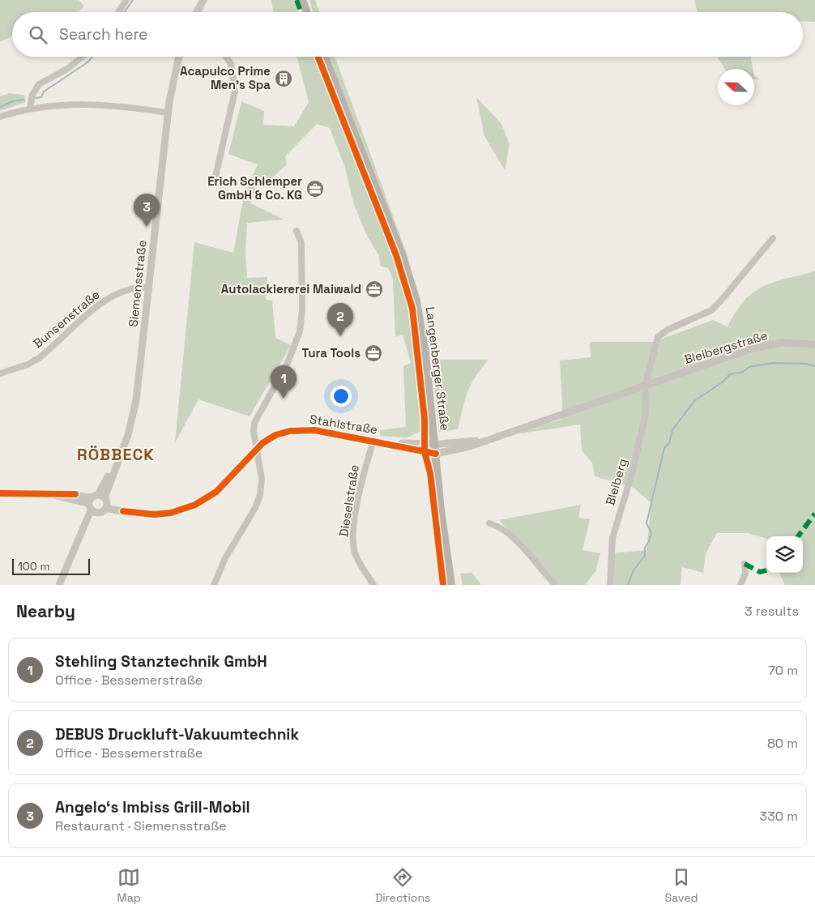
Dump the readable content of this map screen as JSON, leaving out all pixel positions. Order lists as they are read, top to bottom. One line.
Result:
{"streets":{"main road":["Langenberger Straße"],"street":["Siemensstraße","Bunsenstraße","Bleibergstraße","Stahlstraße","Bleiberg","Dieselstraße"]},"crossings":[["Siemensstraße","Bunsenstraße"],["Siemensstraße","Stahlstraße"],["Bleibergstraße","Langenberger Straße"],["Bleibergstraße","Stahlstraße"],["Bleibergstraße","Bleiberg"],["Langenberger Straße","Stahlstraße"],["Stahlstraße","Dieselstraße"]],"districts":["RÖBBECK"],"places":{"building":["Acapulco Prime Men's Spa"],"office":["Erich Schlemper GmbH & Co. KG","Autolackiererei Maiwald","Tura Tools"]},"scale_bar":"100 m","north":"left","page":{"search":"Search here","pins":["3","2","1"],"scale":"100 m","heading":["Nearby","3 results"],"list":[{"mark":"1","name":"Stehling Stanztechnik GmbH","note":"Office · Bessemerstraße","value":"70 m"},{"mark":"2","name":"DEBUS Druckluft-Vakuumtechnik","note":"Office · Bessemerstraße","value":"80 m"},{"mark":"3","name":"Angelo‘s Imbiss Grill-Mobil","note":"Restaurant · Siemensstraße","value":"330 m"}],"nav":["Map","Directions","Saved"]}}
